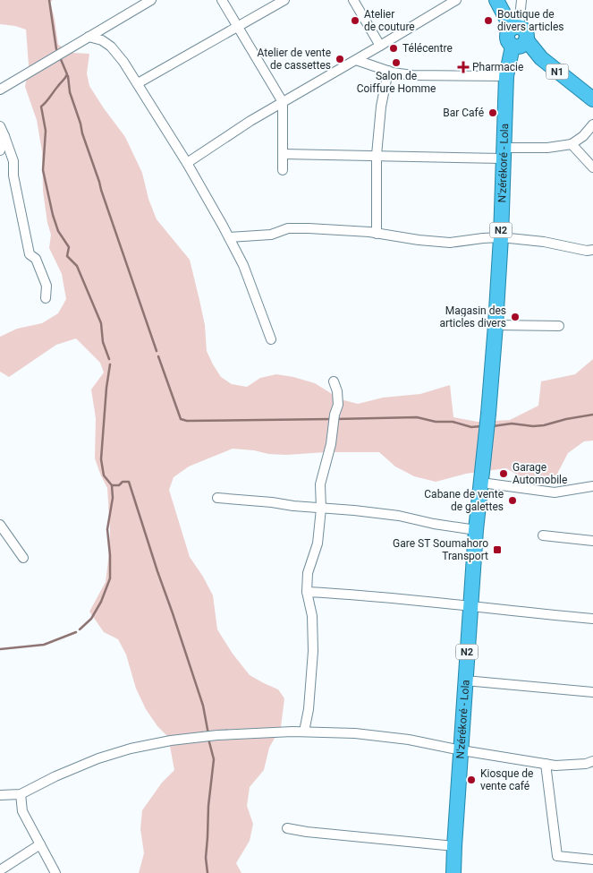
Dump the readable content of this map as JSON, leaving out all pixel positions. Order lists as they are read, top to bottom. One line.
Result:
{"streets":{"highway":["N1","N'zérékoré - Lola","N2"]},"crossings":[["N1","N'zérékoré - Lola"]],"places":{"other":["Atelier de couture","Boutique de divers articles","Télécentre","Atelier de vente de cassettes","Salon de Coiffure Homme","Bar Café","Magasin des articles divers","Garage Automobile","Cabane de vente de galettes","Kiosque de vente café"],"health":["Pharmacie"],"transit":["Gare ST Soumahoro Transport"]}}
